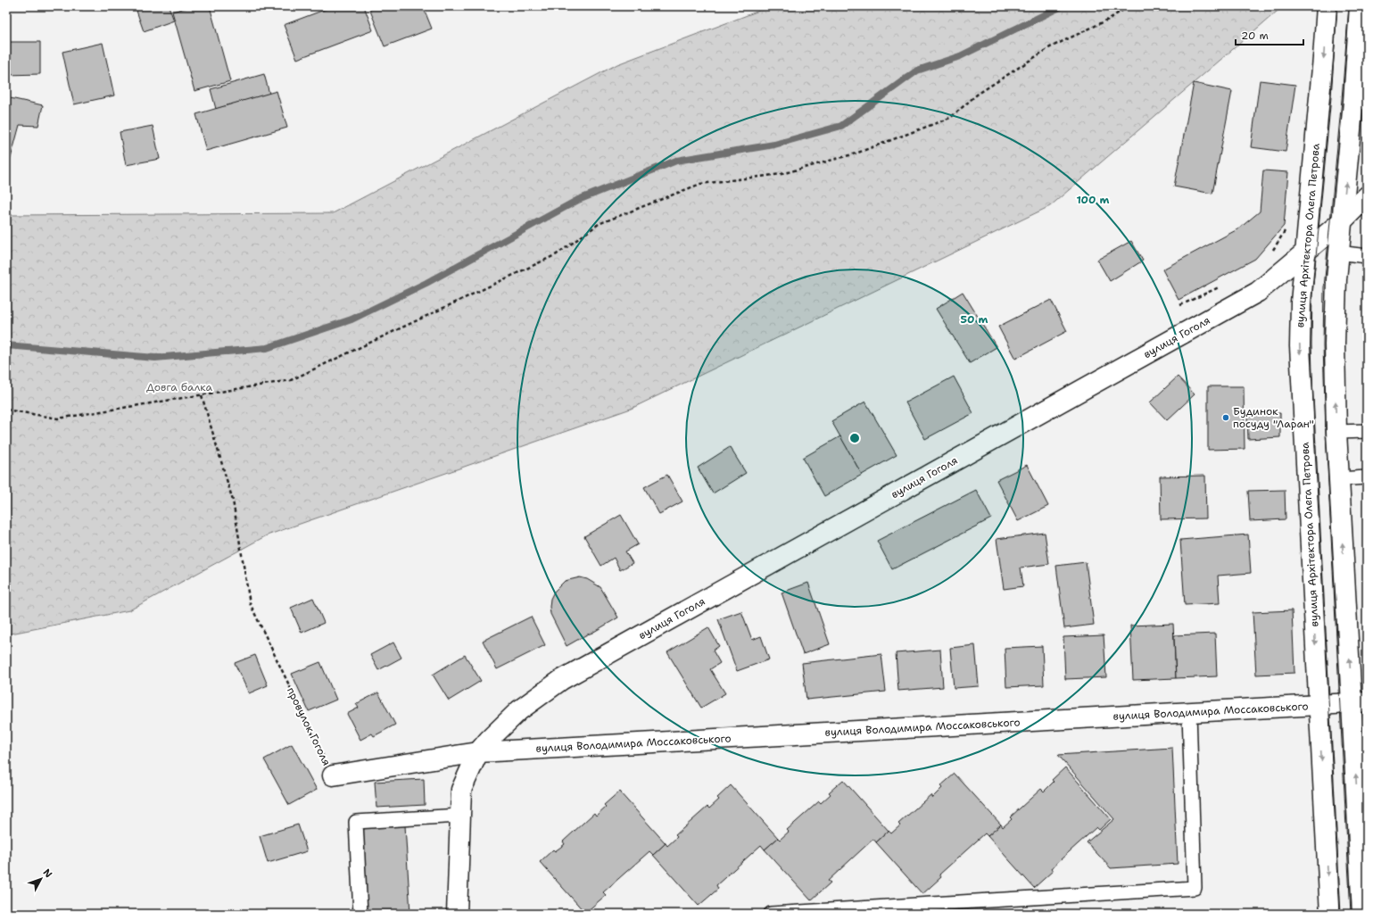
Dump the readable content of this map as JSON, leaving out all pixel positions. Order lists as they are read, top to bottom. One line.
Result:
{"streets":{"street":["вулиця Архітектора Олега Петрова","вулиця Гоголя","вулиця Володимира Моссаковського","провулок Гоголя"]},"crossings":[["вулиця Архітектора Олега Петрова","вулиця Гоголя"],["вулиця Архітектора Олега Петрова","вулиця Володимира Моссаковського"],["вулиця Гоголя","вулиця Володимира Моссаковського"],["вулиця Гоголя","провулок Гоголя"],["вулиця Володимира Моссаковського","провулок Гоголя"]],"parks":["Довга балка"],"places":["Будинок посуду \"Ларан\""],"scale_bar":"20 m","north":"top right","rings":["100 m","50 m"]}
